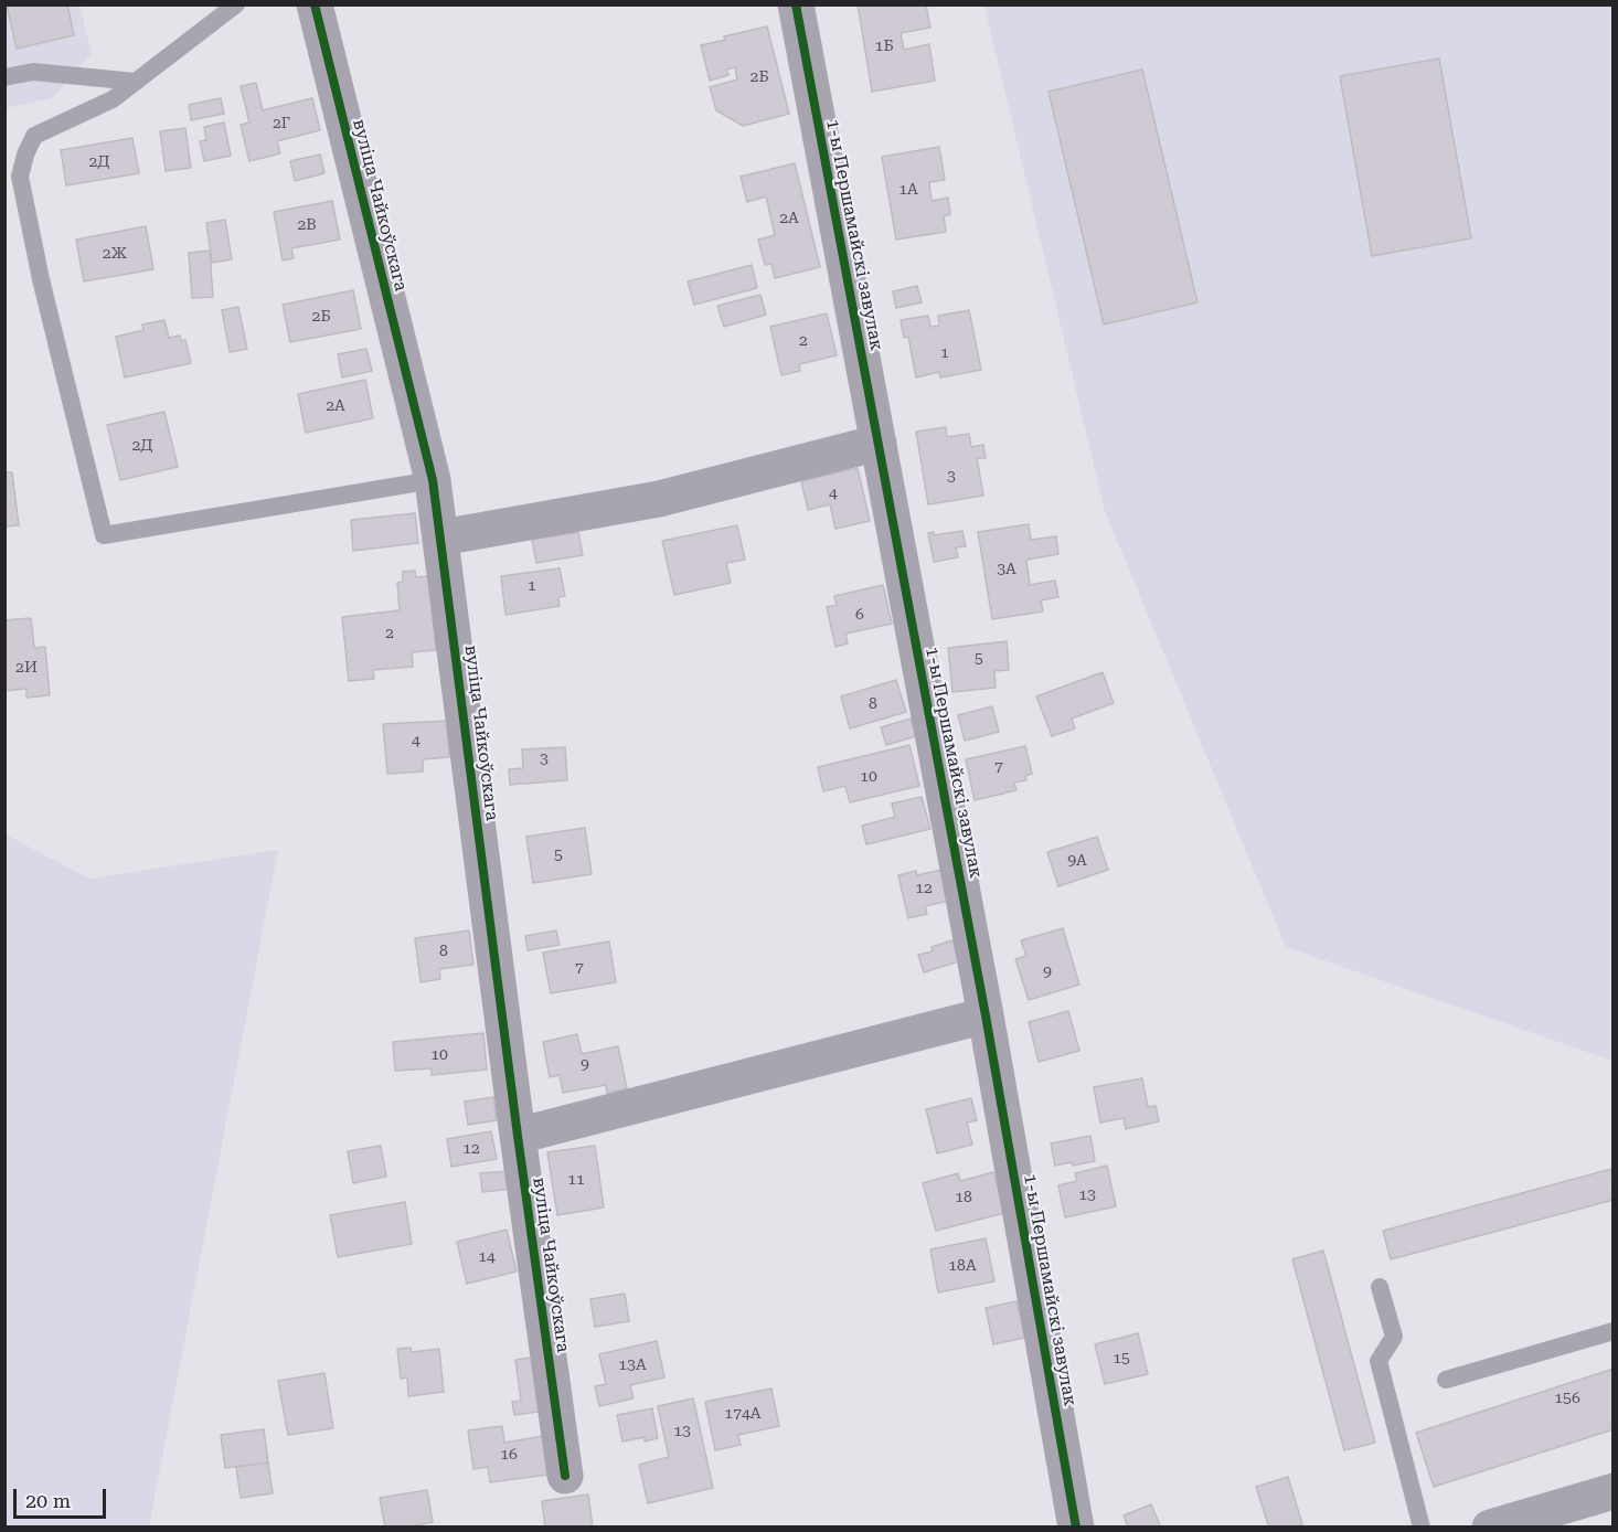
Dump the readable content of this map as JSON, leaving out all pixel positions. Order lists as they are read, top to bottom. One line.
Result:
{"streets":{"street":["вуліца Чайкоўскага","1-ы Першамайскі завулак"]},"house_numbers":["1Б","2Б","2Г","2Д","1А","2А","2В","2Ж","2Б","2","1","2А","2Д","3","4","3А","1","6","2","5","2И","8","4","3","7","10","5","9А","12","8","7","9","10","9","12","11","13","18","14","18А","15","13А","156","174А","13","16"],"scale_bar":"20 m"}
